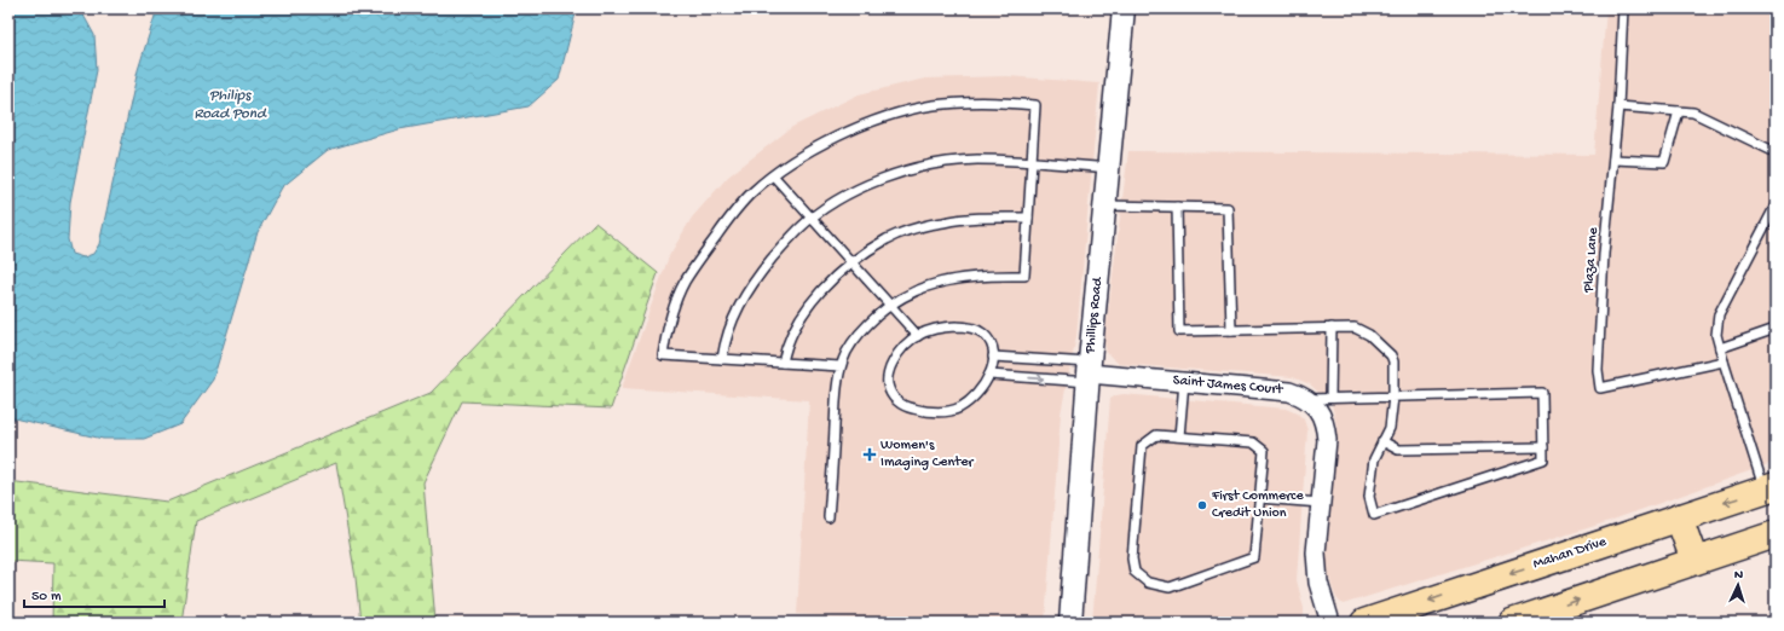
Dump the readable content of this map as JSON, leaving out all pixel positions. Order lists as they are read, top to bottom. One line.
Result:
{"streets":{"main road":["Mahan Drive"],"street":["Phillips Road","Saint James Court"],"lane":["Plaza Lane"]},"crossings":[["Phillips Road","Saint James Court"]],"water":["Philips Road Pond"],"places":{"health":["Women's Imaging Center"],"other":["First Commerce Credit Union"]},"scale_bar":"50 m","north":"top"}
